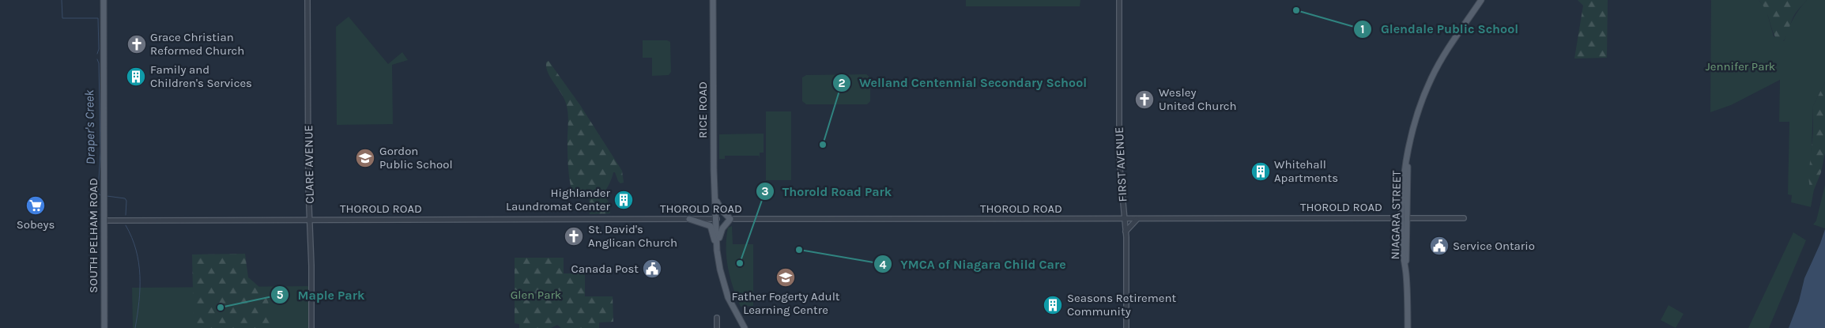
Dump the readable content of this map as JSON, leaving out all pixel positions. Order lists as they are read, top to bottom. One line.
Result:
{"streets":{"main road":["RICE ROAD","THOROLD ROAD","NIAGARA STREET","SOUTH PELHAM ROAD"],"street":["CLARE AVENUE","FIRST AVENUE"]},"crossings":[["RICE ROAD","THOROLD ROAD"],["CLARE AVENUE","THOROLD ROAD"],["FIRST AVENUE","THOROLD ROAD"],["THOROLD ROAD","NIAGARA STREET"],["THOROLD ROAD","SOUTH PELHAM ROAD"]],"water":["Draper's Creek"],"parks":["Jennifer Park","Glen Park"],"places":{"other":["Glendale Public School","Welland Centennial Secondary School","YMCA of Niagara Child Care","Thorold Road Park","Maple Park"],"church":["Grace Christian Reformed Church","Wesley United Church","St. David's Anglican Church"],"building":["Family and Children's Services","Whitehall Apartments","Highlander Laundromat Center","Seasons Retirement Community"],"school or university":["Gordon Public School","Father Fogerty Adult Learning Centre"],"supermarket":["Sobeys"],"public building":["Service Ontario","Canada Post"]}}
